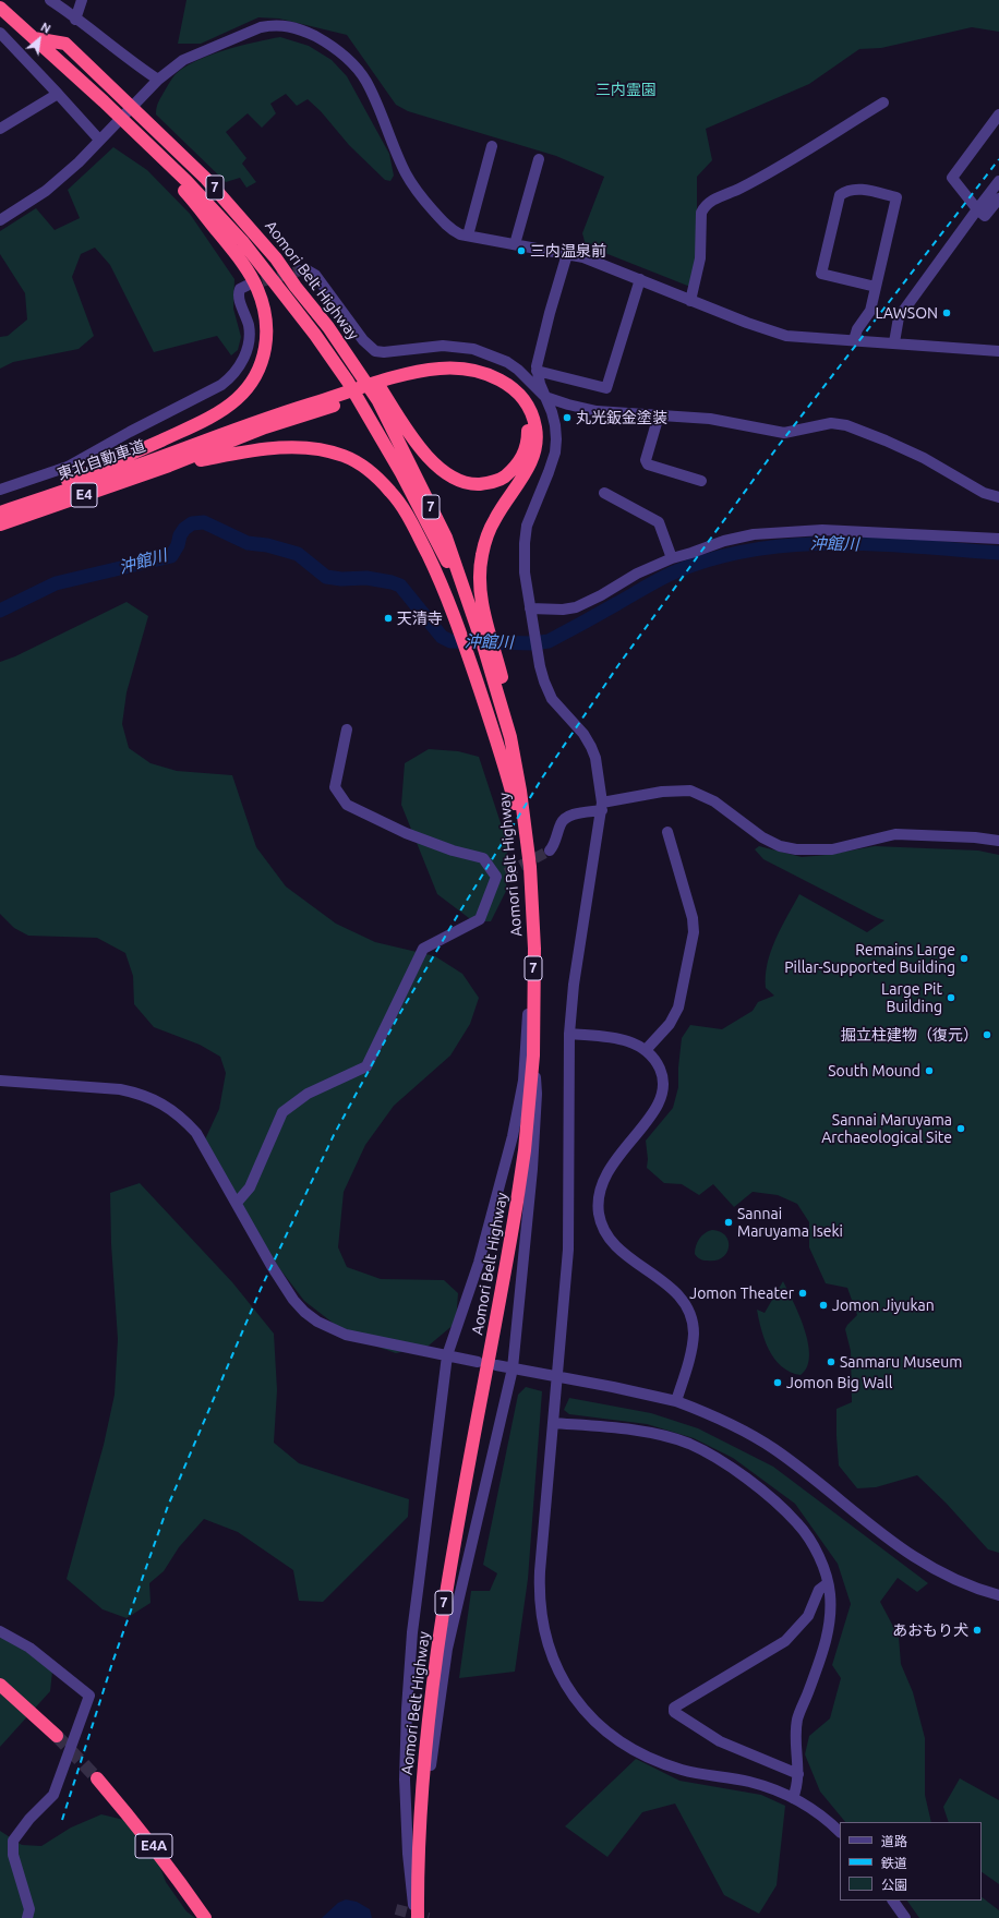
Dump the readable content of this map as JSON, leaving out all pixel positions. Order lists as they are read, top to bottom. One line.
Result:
{"streets":{"highway":["7","Aomori Belt Highway","東北自動車道","E4","E4A"]},"crossings":[["7","Aomori Belt Highway"],["東北自動車道","E4"]],"water":["沖館川"],"parks":["三内霊園"],"places":["三内温泉前","LAWSON","丸光鈑金塗装","天清寺","Remains Large Pillar-Supported Building","Large Pit Building","掘立柱建物（復元）","South Mound","Sannai Maruyama Archaeological Site","Sannai Maruyama Iseki","Jomon Theater","Jomon Jiyukan","Sanmaru Museum","Jomon Big Wall","あおもり犬"],"legend":["道路","鉄道","公園"],"north":"top right"}
